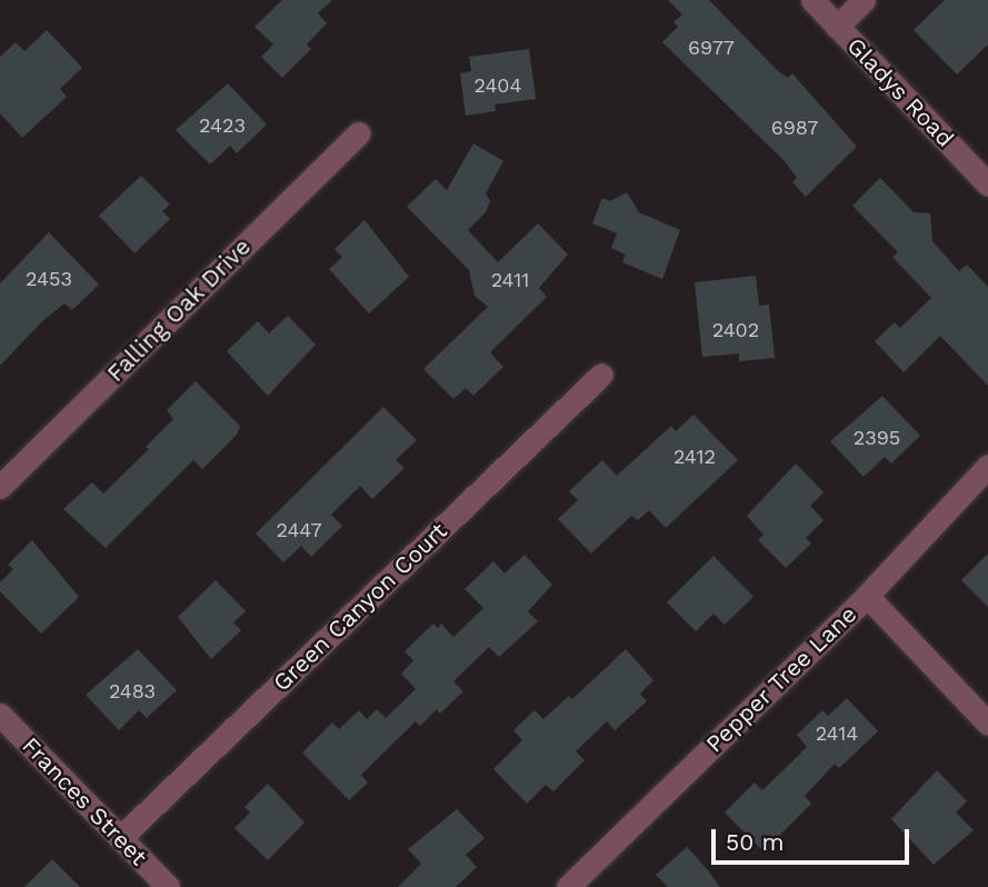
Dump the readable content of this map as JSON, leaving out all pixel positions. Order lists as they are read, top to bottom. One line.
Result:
{"streets":{"street":["Gladys Road","Falling Oak Drive","Green Canyon Court","Pepper Tree Lane","Frances Street"]},"crossings":[["Green Canyon Court","Frances Street"]],"house_numbers":["6977","2404","2423","6987","2453","2411","2402","2395","2412","2447","2483","2414"],"scale_bar":"50 m"}
